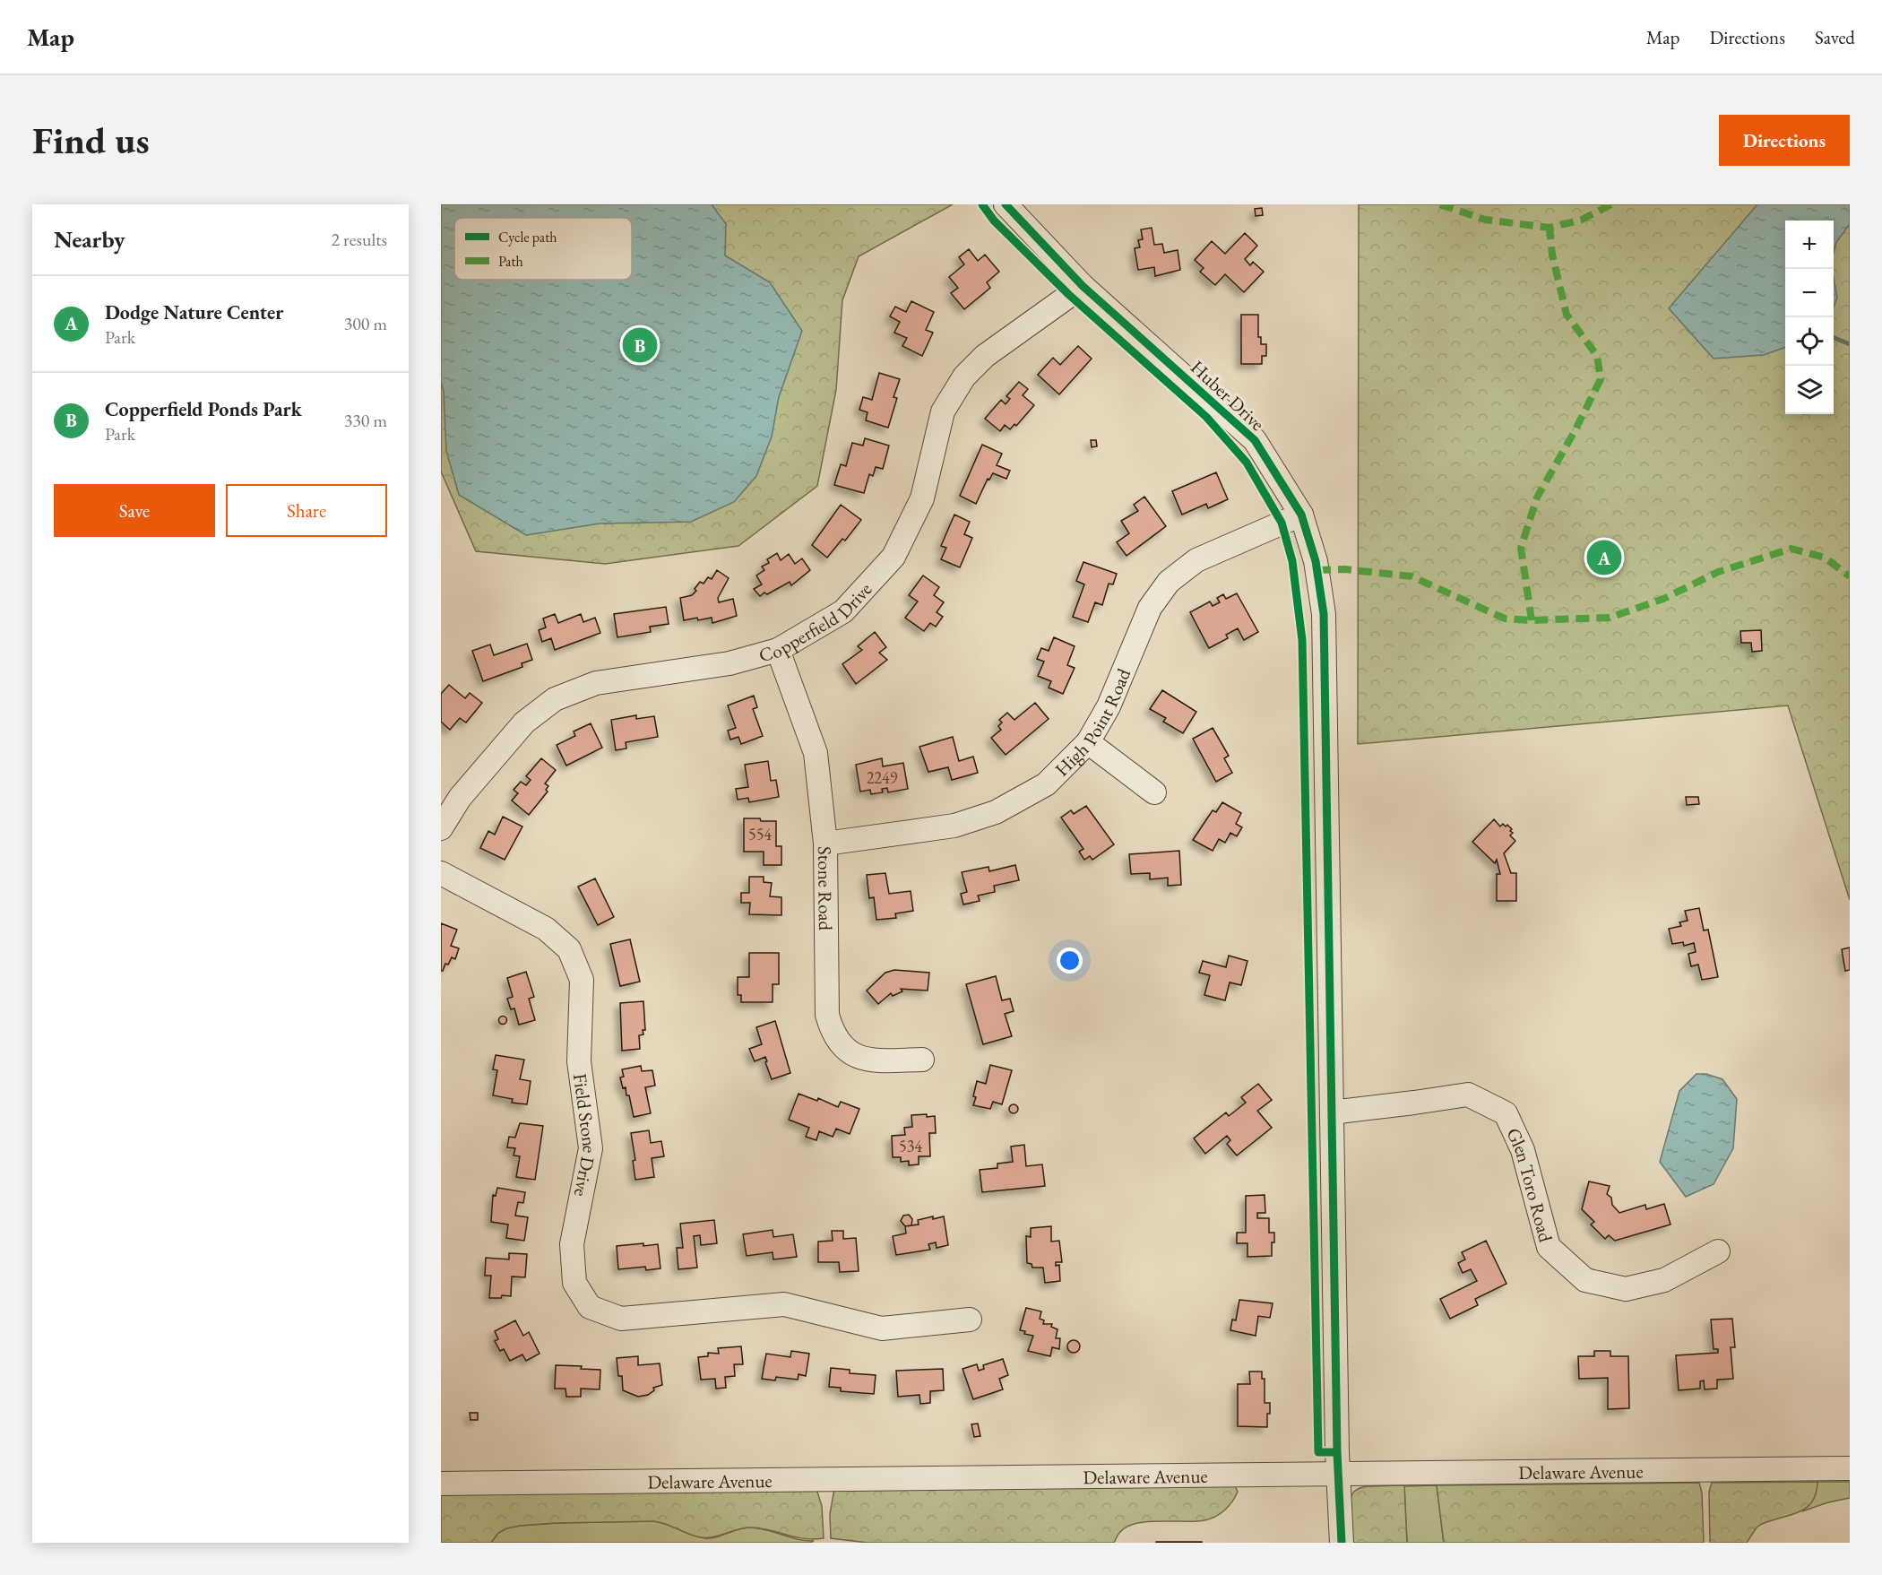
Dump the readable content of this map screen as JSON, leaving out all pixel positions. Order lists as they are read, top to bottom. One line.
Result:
{"streets":{"street":["Huber Drive","Copperfield Drive","High Point Road","Stone Road","Field Stone Drive","Glen Toro Road","Delaware Avenue"]},"crossings":[["Huber Drive","Copperfield Drive"],["Huber Drive","High Point Road"],["Huber Drive","Glen Toro Road"],["Huber Drive","Delaware Avenue"],["Copperfield Drive","Stone Road"],["High Point Road","Stone Road"]],"house_numbers":["2249","554","534"],"legend":["Cycle path","Path"],"page":{"header":"Map","nav":["Map","Directions","Saved"],"buttons":["Directions",["Save","Share"]],"title":"Find us","heading":["Nearby","2 results"],"map_buttons":["+","−"],"list":[{"mark":"A","name":"Dodge Nature Center","note":"Park","value":"300 m"},{"mark":"B","name":"Copperfield Ponds Park","note":"Park","value":"330 m"}],"pins":["B","A"]}}
